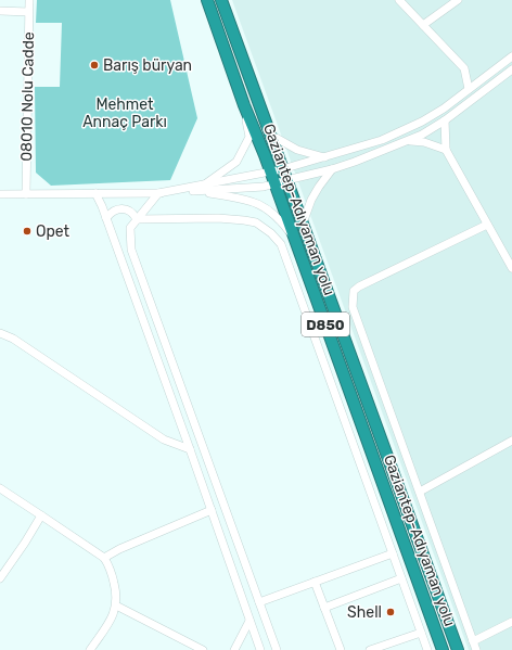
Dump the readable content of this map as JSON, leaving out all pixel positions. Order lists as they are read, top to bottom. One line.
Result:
{"streets":{"highway":["Gaziantep-Adıyaman yolu","D850"],"street":["08010 Nolu Cadde"]},"parks":["Mehmet Annaç Parkı"],"places":["Barış büryan","Opet","Shell"]}
